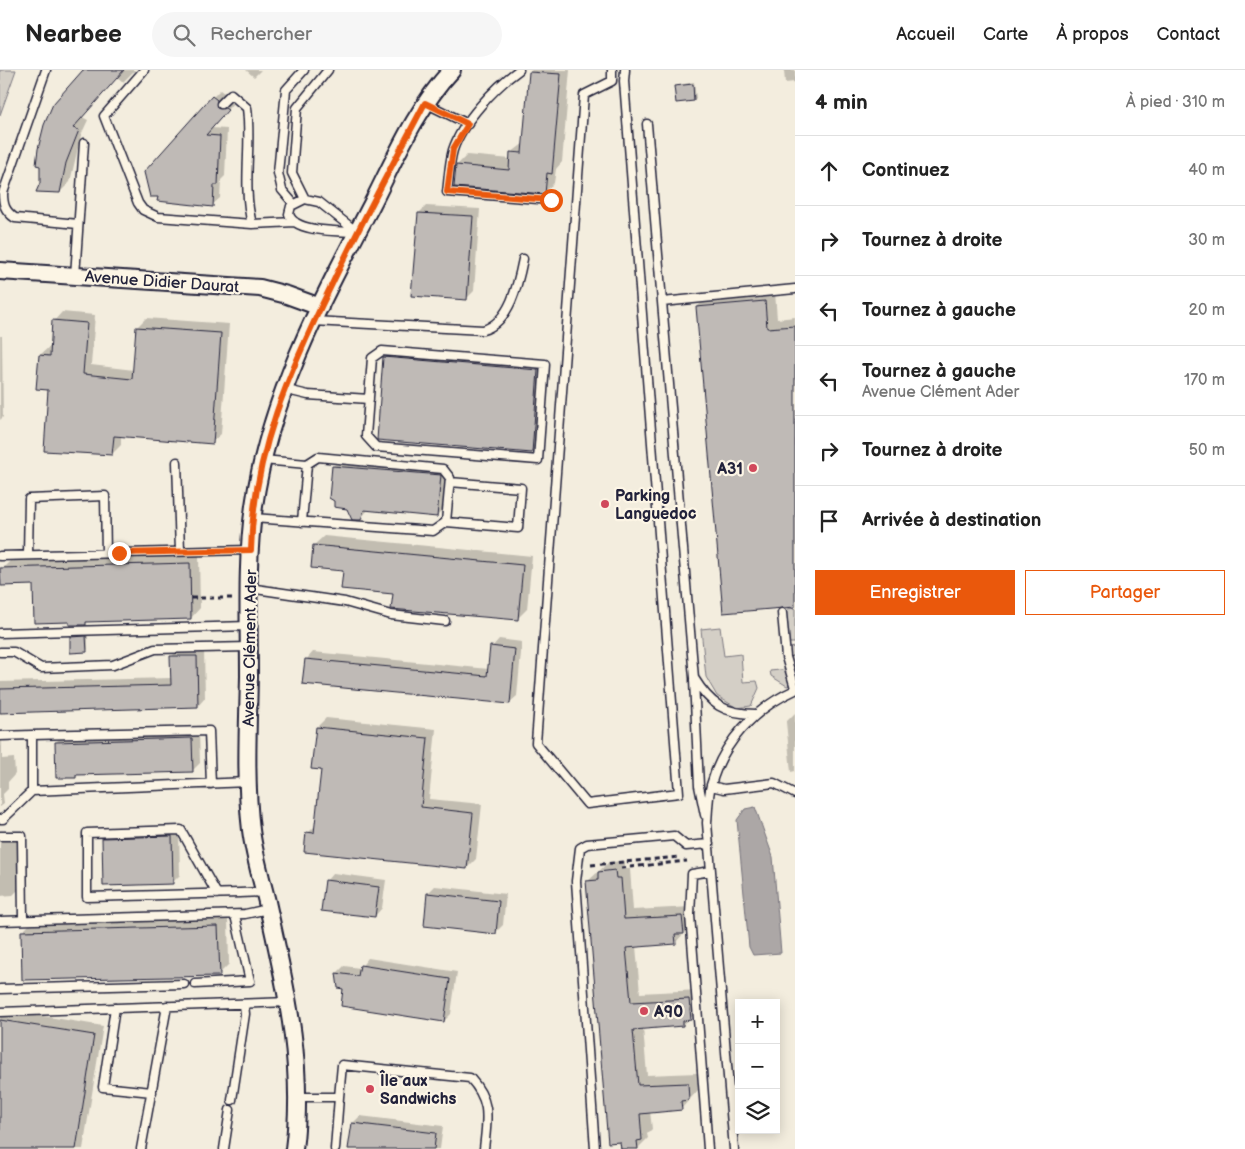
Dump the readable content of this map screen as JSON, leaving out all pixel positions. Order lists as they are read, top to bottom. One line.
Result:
{"streets":{"street":["Avenue Didier Daurat","Avenue Clément Ader"]},"crossings":[["Avenue Didier Daurat","Avenue Clément Ader"]],"places":["A31","Parking Languedoc","A90","Île aux Sandwichs"],"page":{"header":"Nearbee","search":"Rechercher","nav":["Accueil","Carte","À propos","Contact"],"heading":["4 min","À pied · 310 m"],"list":[["Continuez","40 m"],["Tournez à droite","30 m"],["Tournez à gauche","20 m"],["Tournez à gauche","Avenue Clément Ader","170 m"],["Tournez à droite","50 m"],"Arrivée à destination"],"buttons":["Enregistrer","Partager"],"map_buttons":["+","−"]}}
